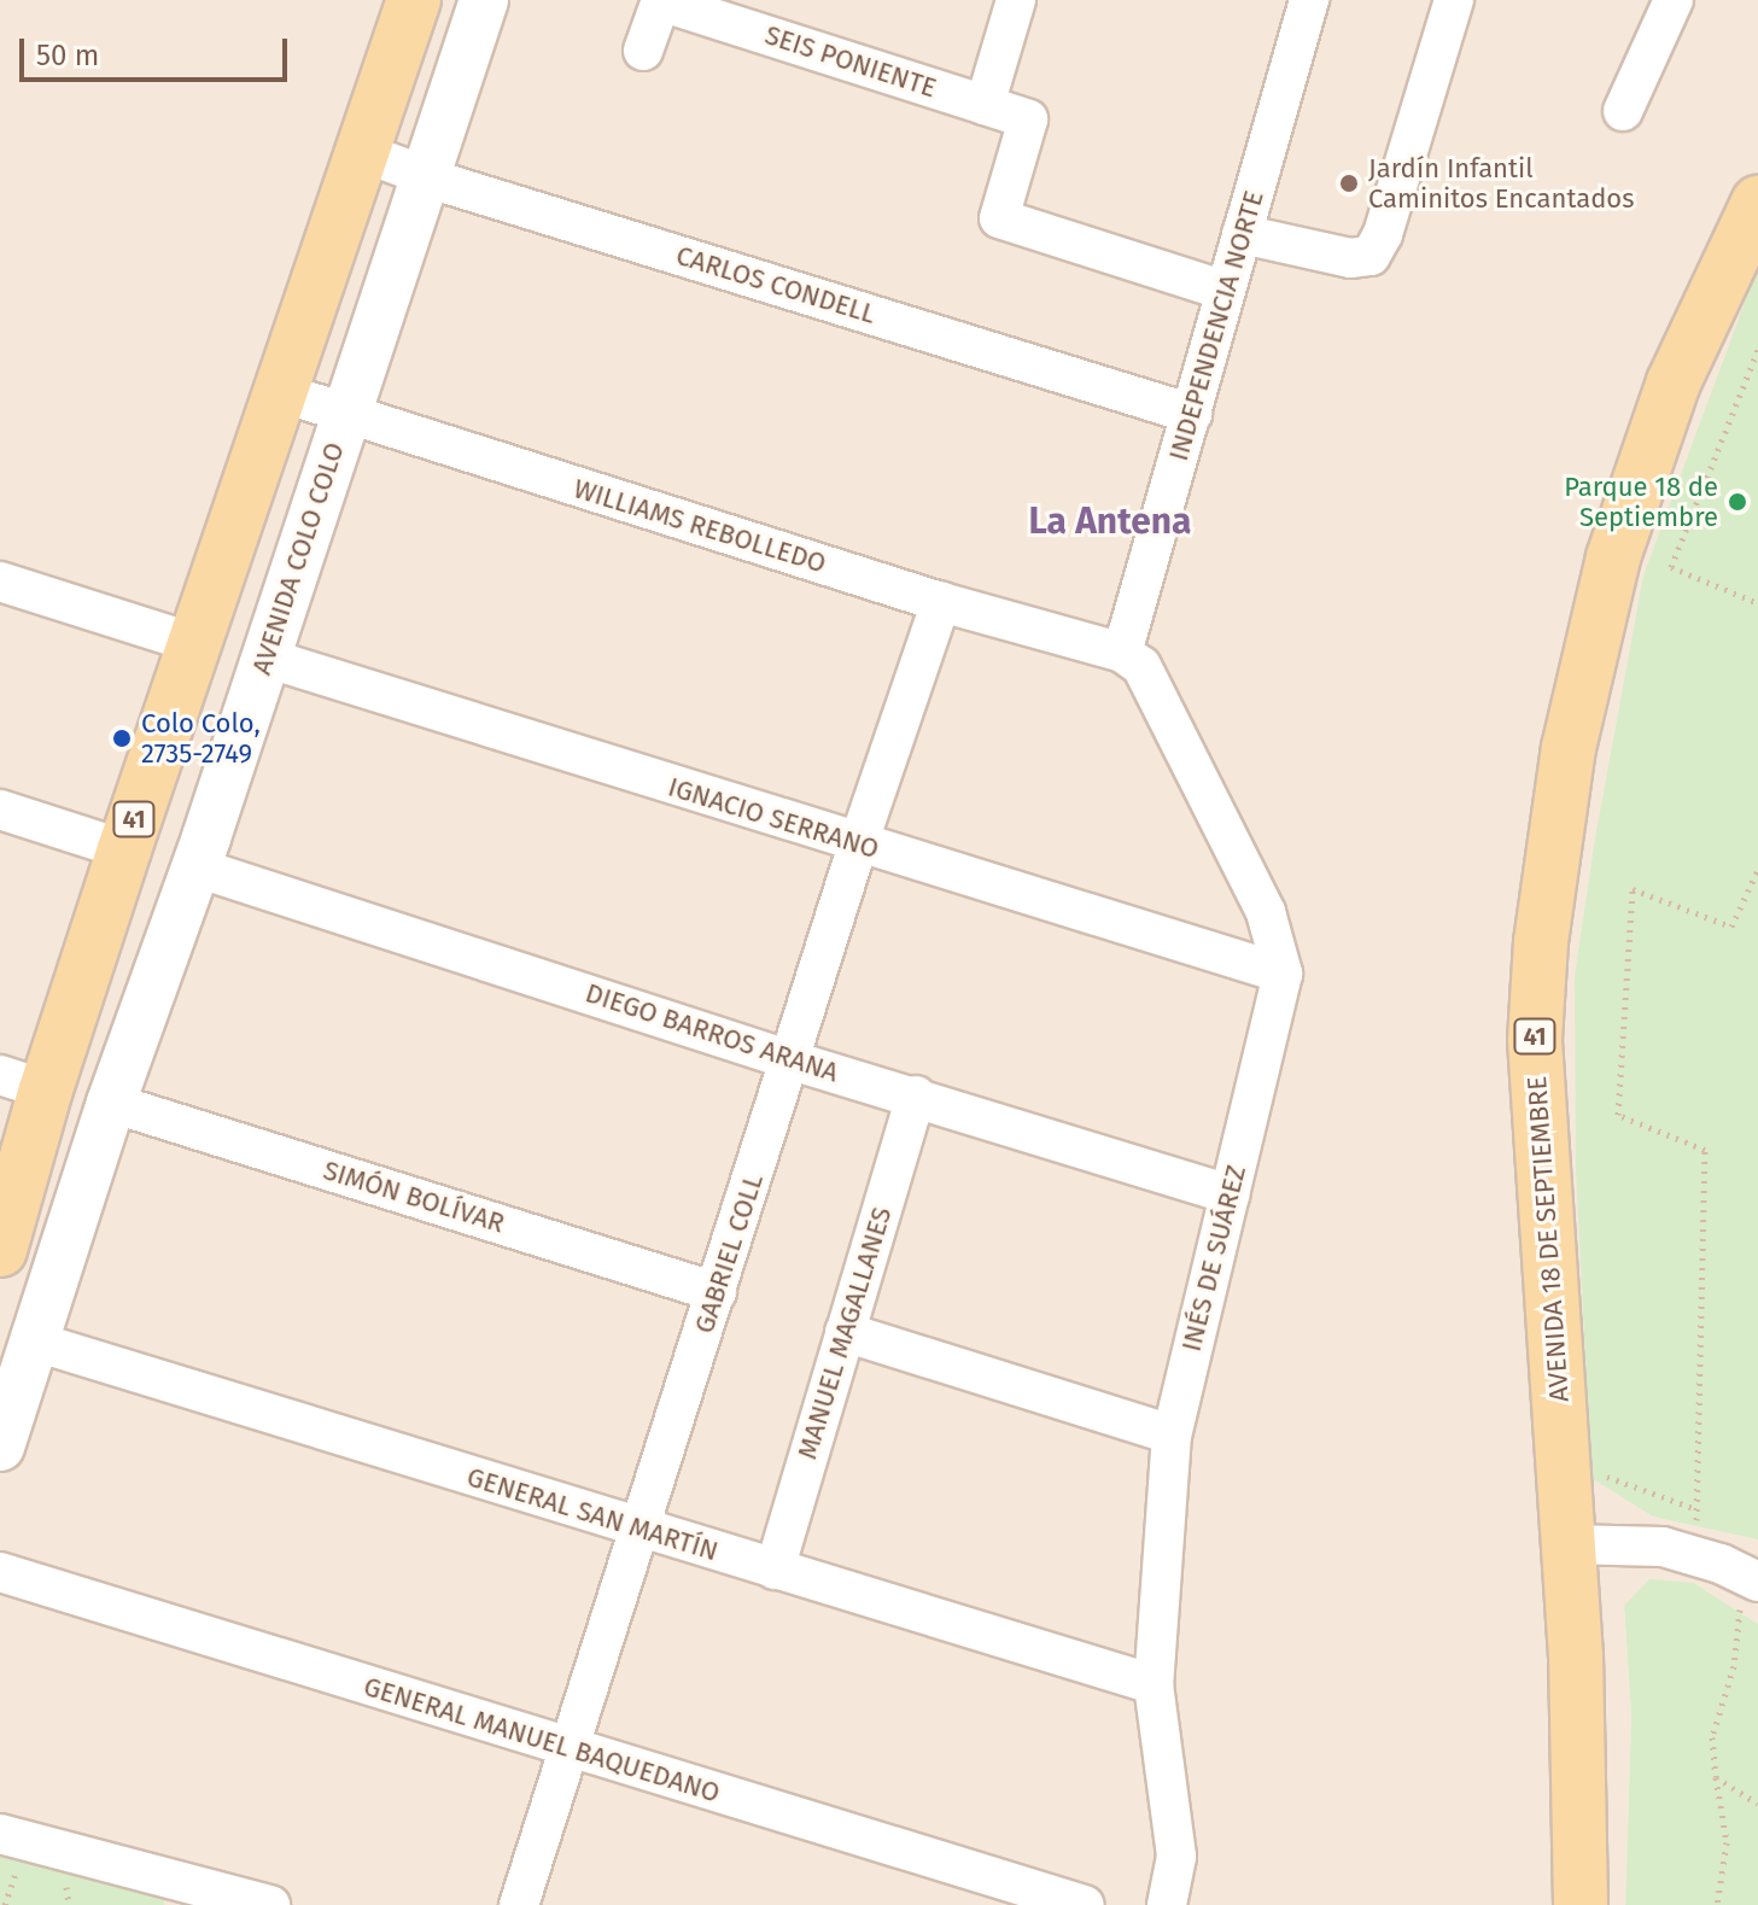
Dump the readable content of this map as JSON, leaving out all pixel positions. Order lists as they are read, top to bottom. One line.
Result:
{"streets":{"main road":["41","AVENIDA 18 DE SEPTIEMBRE"],"street":["SEIS PONIENTE","CARLOS CONDELL","INDEPENDENCIA NORTE","WILLIAMS REBOLLEDO","AVENIDA COLO COLO","IGNACIO SERRANO","DIEGO BARROS ARANA","SIMÓN BOLÍVAR","GABRIEL COLL","INÉS DE SUÁREZ","MANUEL MAGALLANES","GENERAL SAN MARTÍN","GENERAL MANUEL BAQUEDANO"]},"crossings":[["SEIS PONIENTE","INDEPENDENCIA NORTE"],["CARLOS CONDELL","INDEPENDENCIA NORTE"],["CARLOS CONDELL","AVENIDA COLO COLO"],["CARLOS CONDELL","41"],["INDEPENDENCIA NORTE","WILLIAMS REBOLLEDO"],["INDEPENDENCIA NORTE","INÉS DE SUÁREZ"],["WILLIAMS REBOLLEDO","AVENIDA COLO COLO"],["WILLIAMS REBOLLEDO","41"],["WILLIAMS REBOLLEDO","GABRIEL COLL"],["WILLIAMS REBOLLEDO","INÉS DE SUÁREZ"],["AVENIDA COLO COLO","IGNACIO SERRANO"],["AVENIDA COLO COLO","DIEGO BARROS ARANA"],["AVENIDA COLO COLO","SIMÓN BOLÍVAR"],["AVENIDA COLO COLO","GENERAL SAN MARTÍN"],["IGNACIO SERRANO","GABRIEL COLL"],["IGNACIO SERRANO","INÉS DE SUÁREZ"],["DIEGO BARROS ARANA","GABRIEL COLL"],["DIEGO BARROS ARANA","INÉS DE SUÁREZ"],["DIEGO BARROS ARANA","MANUEL MAGALLANES"],["SIMÓN BOLÍVAR","GABRIEL COLL"],["GABRIEL COLL","GENERAL SAN MARTÍN"],["GABRIEL COLL","GENERAL MANUEL BAQUEDANO"],["INÉS DE SUÁREZ","GENERAL SAN MARTÍN"],["MANUEL MAGALLANES","GENERAL SAN MARTÍN"]],"districts":["La Antena"],"places":["Jardín Infantil Caminitos Encantados","Parque 18 de Septiembre","Colo Colo, 2735-2749"],"scale_bar":"50 m"}
